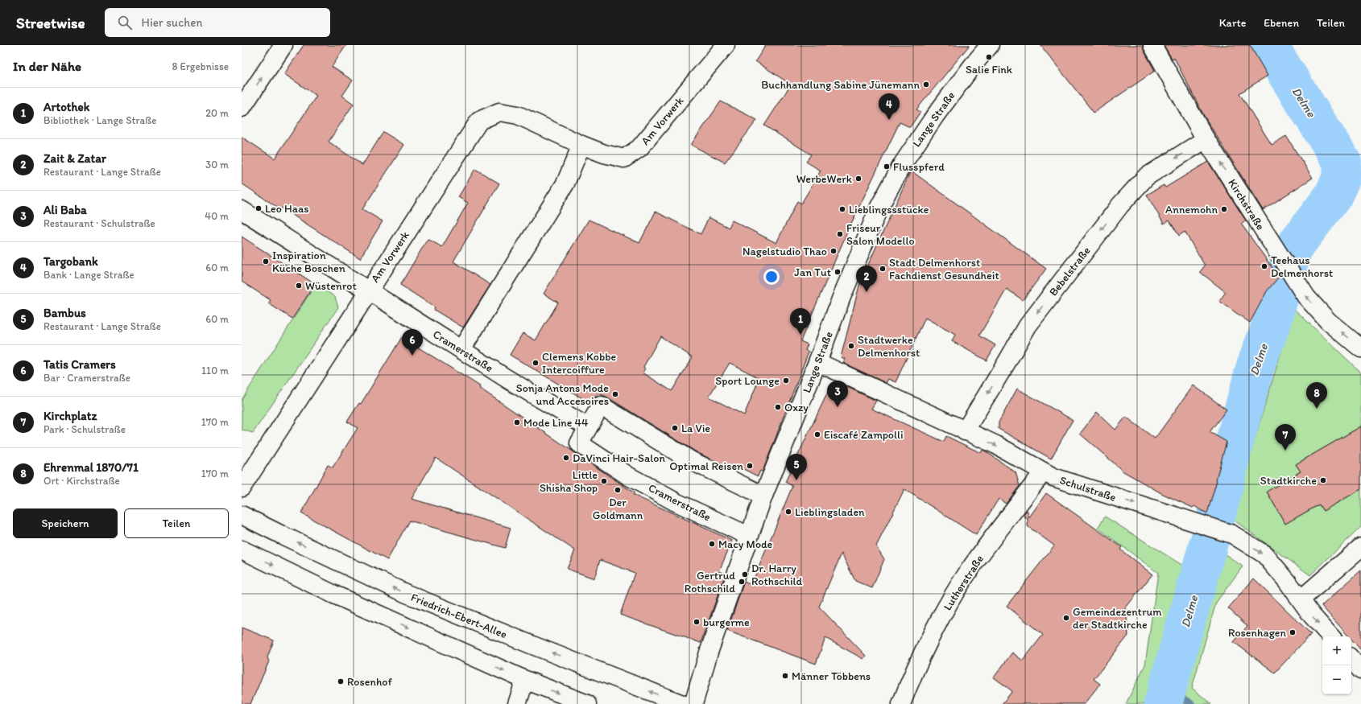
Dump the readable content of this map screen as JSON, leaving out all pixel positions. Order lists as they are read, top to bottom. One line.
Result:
{"streets":{"street":["Lange Straße","Am Vorwerk","Kirchstraße","Bebelstraße","Cramerstraße","Schulstraße","Lutherstraße","Friedrich-Ebert-Allee"]},"crossings":[["Lange Straße","Cramerstraße"],["Lange Straße","Schulstraße"],["Am Vorwerk","Cramerstraße"],["Kirchstraße","Bebelstraße"],["Bebelstraße","Schulstraße"],["Schulstraße","Lutherstraße"]],"one_way":["Kirchstraße","Bebelstraße","Schulstraße"],"water":["Delme"],"places":["Salie Fink","Buchhandlung Sabine Jünemann","Flusspferd","WerbeWerk","Leo Haas","Lieblingssstücke","Annemohn","Friseur Salon Modello","Nagelstudio Thao","Inspiration Küche Boschen","Teehaus Delmenhorst","Stadt Delmenhorst Fachdienst Gesundheit","Jan Tut","Wüstenrot","Stadtwerke Delmenhorst","Clemens Kobbe Intercoiffure","Sport Lounge","Sonja Antons Mode und Accesoires","Oxzy","Mode Line 44","La Vie","Eiscafé Zampolli","DaVinci Hair-Salon","Optimal Reisen","Stadtkirche","Little Shisha Shop","Der Goldmann","Lieblingsladen","Macy Mode","Dr. Harry Rothschild","Gertrud Rothschild","Gemeindezentrum der Stadtkirche","burgerme","Rosenhagen","Männer Többens","Rosenhof"],"page":{"header":"Streetwise","search":"Hier suchen","nav":["Karte","Ebenen","Teilen"],"heading":["In der Nähe","8 Ergebnisse"],"list":[{"mark":"1","name":"Artothek","note":"Bibliothek · Lange Straße","value":"20 m"},{"mark":"2","name":"Zait & Zatar","note":"Restaurant · Lange Straße","value":"30 m"},{"mark":"3","name":"Ali Baba","note":"Restaurant · Schulstraße","value":"40 m"},{"mark":"4","name":"Targobank","note":"Bank · Lange Straße","value":"60 m"},{"mark":"5","name":"Bambus","note":"Restaurant · Lange Straße","value":"60 m"},{"mark":"6","name":"Tatis Cramers","note":"Bar · Cramerstraße","value":"110 m"},{"mark":"7","name":"Kirchplatz","note":"Park · Schulstraße","value":"170 m"},{"mark":"8","name":"Ehrenmal 1870/71","note":"Ort · Kirchstraße","value":"170 m"}],"pins":["4","2","1","6","3","8","7","5"],"buttons":["Speichern","Teilen"],"map_buttons":["+","−"]}}
